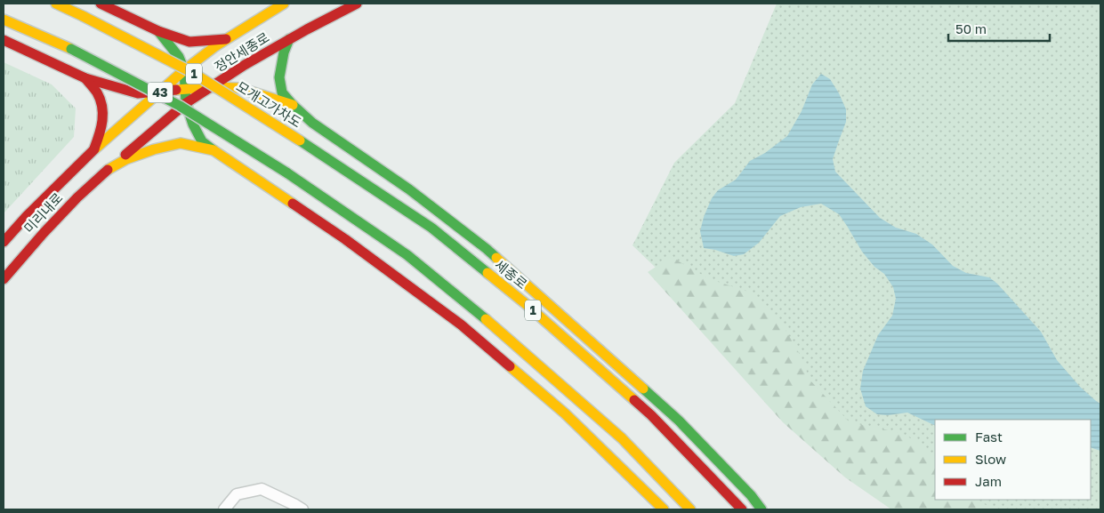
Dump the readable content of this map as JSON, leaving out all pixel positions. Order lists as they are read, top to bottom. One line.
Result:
{"streets":{"main road":["정안세종로","1","43","모개고가차도","미리내로","세종로"]},"crossings":[["정안세종로","미리내로"],["모개고가차도","세종로"]],"legend":["Fast","Slow","Jam"],"scale_bar":"50 m"}
